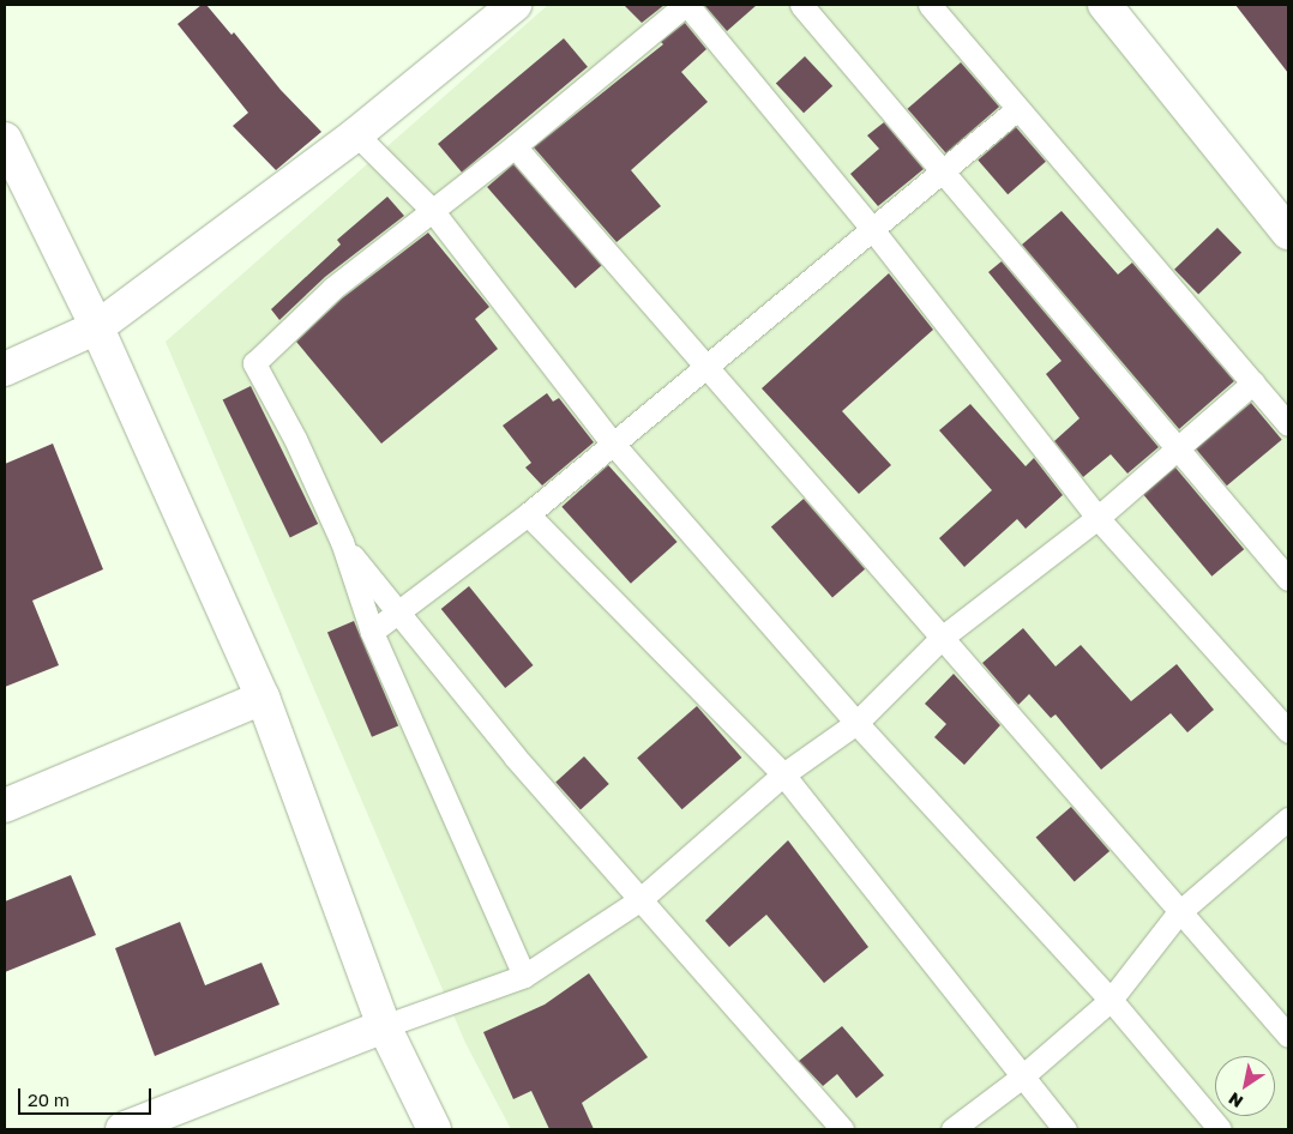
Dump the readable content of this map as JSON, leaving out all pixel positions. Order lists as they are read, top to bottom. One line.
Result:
{"scale_bar":"20 m","north":"bottom left"}
